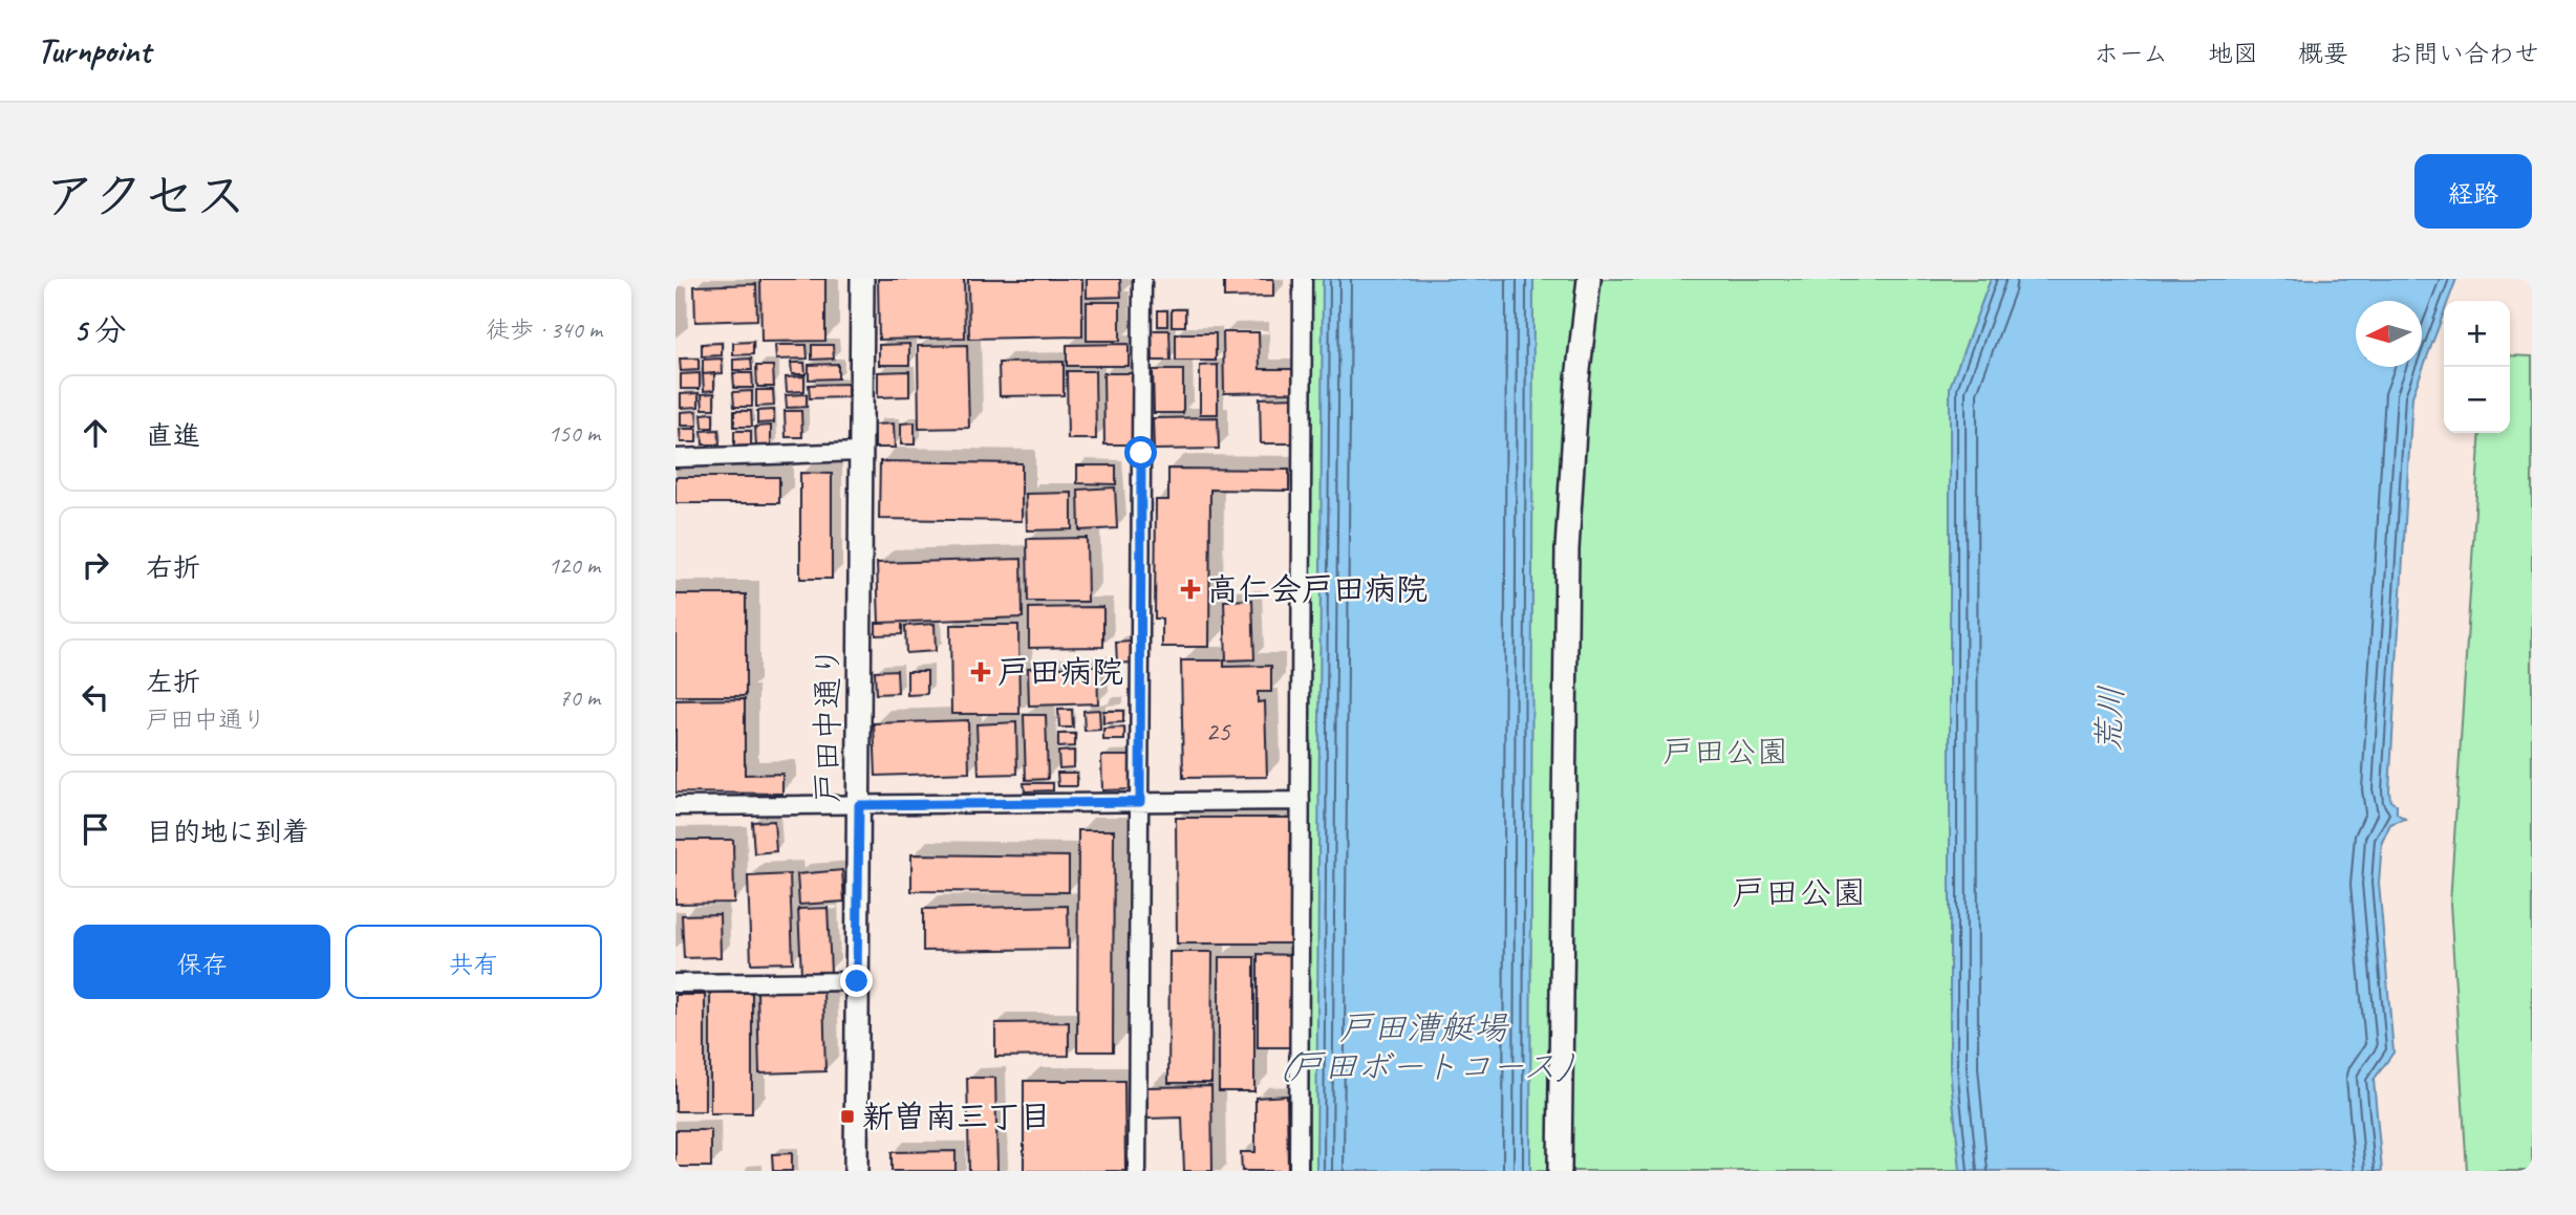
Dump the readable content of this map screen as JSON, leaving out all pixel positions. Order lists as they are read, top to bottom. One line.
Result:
{"streets":{"street":["戸田中通り"]},"districts":["戸田公園"],"water":["荒川","戸田漕艇場 (戸田ボートコース)"],"parks":["戸田公園"],"places":{"health":["高仁会戸田病院","戸田病院"],"transit":["新曽南三丁目"]},"house_numbers":["25"],"north":"left","page":{"header":"Turnpoint","nav":["ホーム","地図","概要","お問い合わせ"],"title":"アクセス","buttons":["経路",["保存","共有"]],"heading":["5 分","徒歩 · 340 m"],"map_buttons":["+","−"],"list":[["直進","150 m"],["右折","120 m"],["左折","戸田中通り","70 m"],"目的地に到着"]}}
